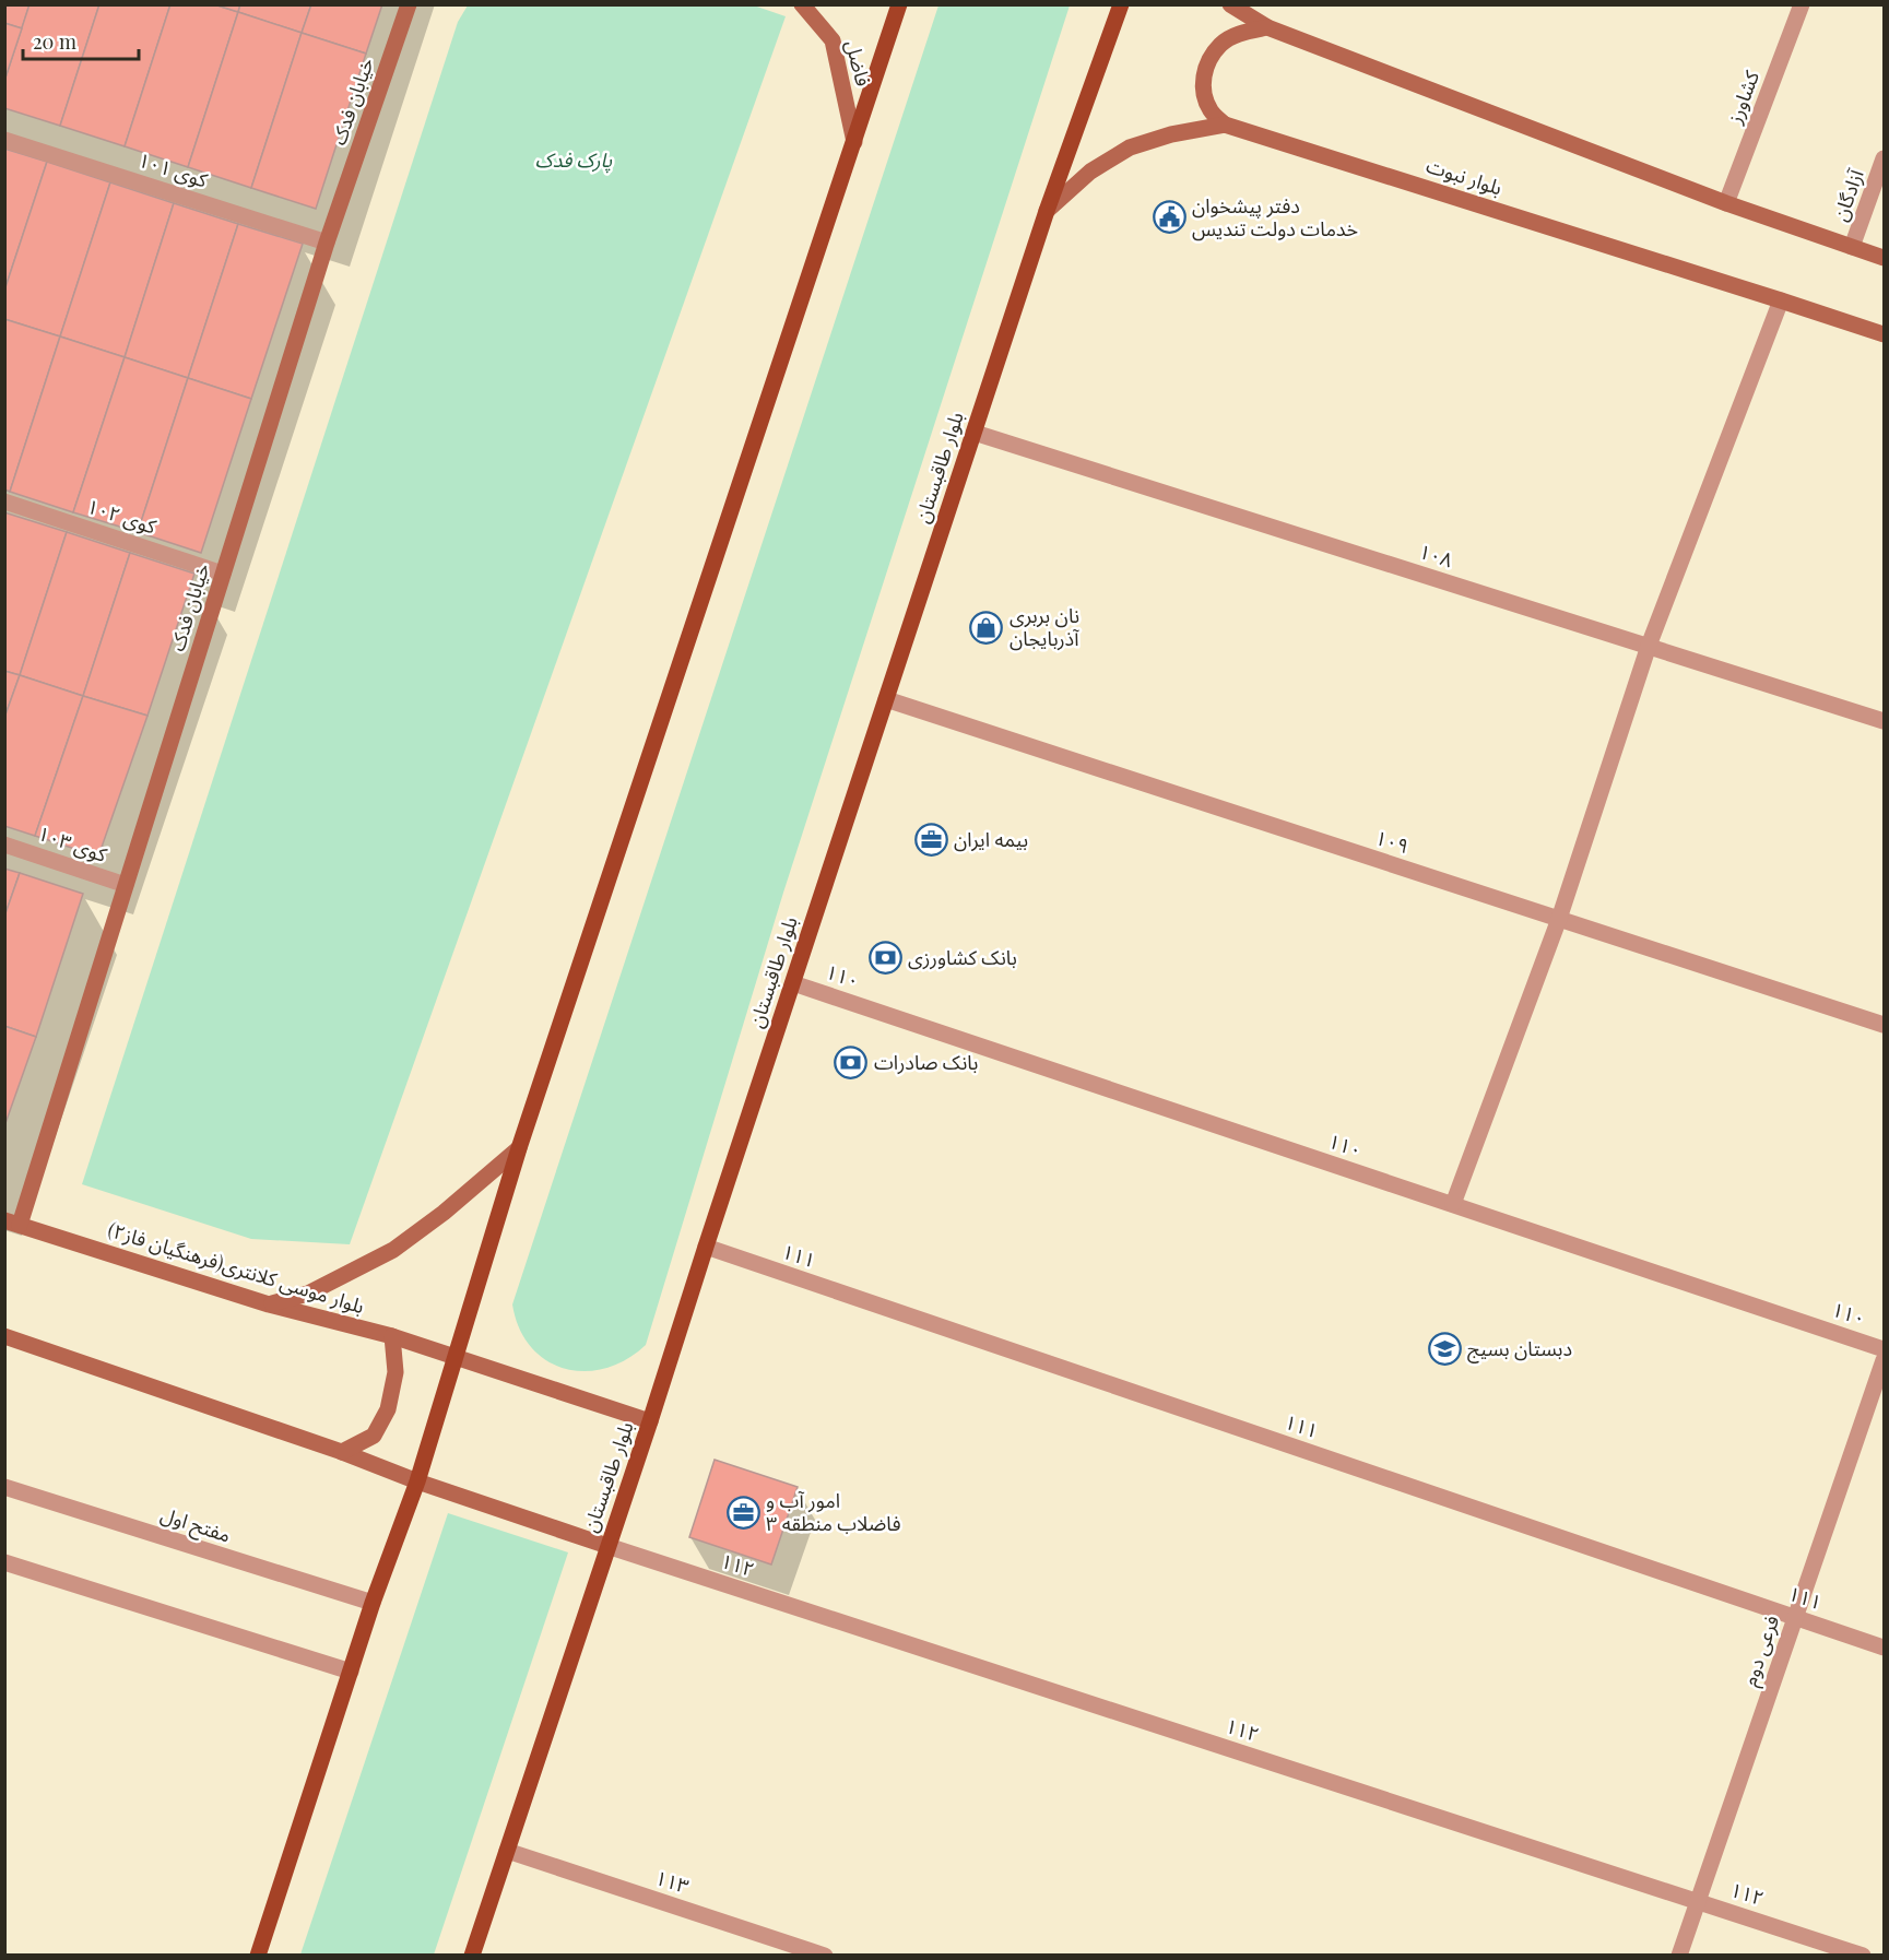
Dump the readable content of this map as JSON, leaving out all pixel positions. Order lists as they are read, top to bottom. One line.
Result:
{"streets":{"main road":["فاضل","خیابان فدک","بلوار نبوت","بلوار طاقبستان","بلوار موسی کلانتری(فرهنگیان فاز۲)"],"street":["کشاورز","کوی ۱۰۱","آزادگان","کوی ۱۰۲","۱۰۸","۱۰۹","کوی ۱۰۳","۱۱۰","۱۱۱","مفتح اول","۱۱۲","فرعی دوم","۱۱۳"]},"crossings":[["خیابان فدک","کوی ۱۰۱"],["خیابان فدک","کوی ۱۰۲"],["خیابان فدک","کوی ۱۰۳"],["خیابان فدک","بلوار موسی کلانتری(فرهنگیان فاز۲)"],["بلوار نبوت","بلوار طاقبستان"],["بلوار طاقبستان","۱۰۸"],["بلوار طاقبستان","۱۰۹"],["بلوار طاقبستان","۱۱۰"],["بلوار طاقبستان","۱۱۱"],["بلوار طاقبستان","بلوار موسی کلانتری(فرهنگیان فاز۲)"],["بلوار طاقبستان","۱۱۲"],["بلوار طاقبستان","۱۱۳"],["۱۱۱","فرعی دوم"],["۱۱۲","فرعی دوم"]],"parks":["پارک فدک"],"places":{"public building":["دفتر پیشخوان خدمات دولت تندیس"],"shop":["نان بربری آذربایجان"],"office":["بیمه ایران","امور آب و فاضلاب منطقه ۳"],"bank":["بانک کشاورزی","بانک صادرات"],"school or university":["دبستان بسیج"]},"scale_bar":"20 m"}
